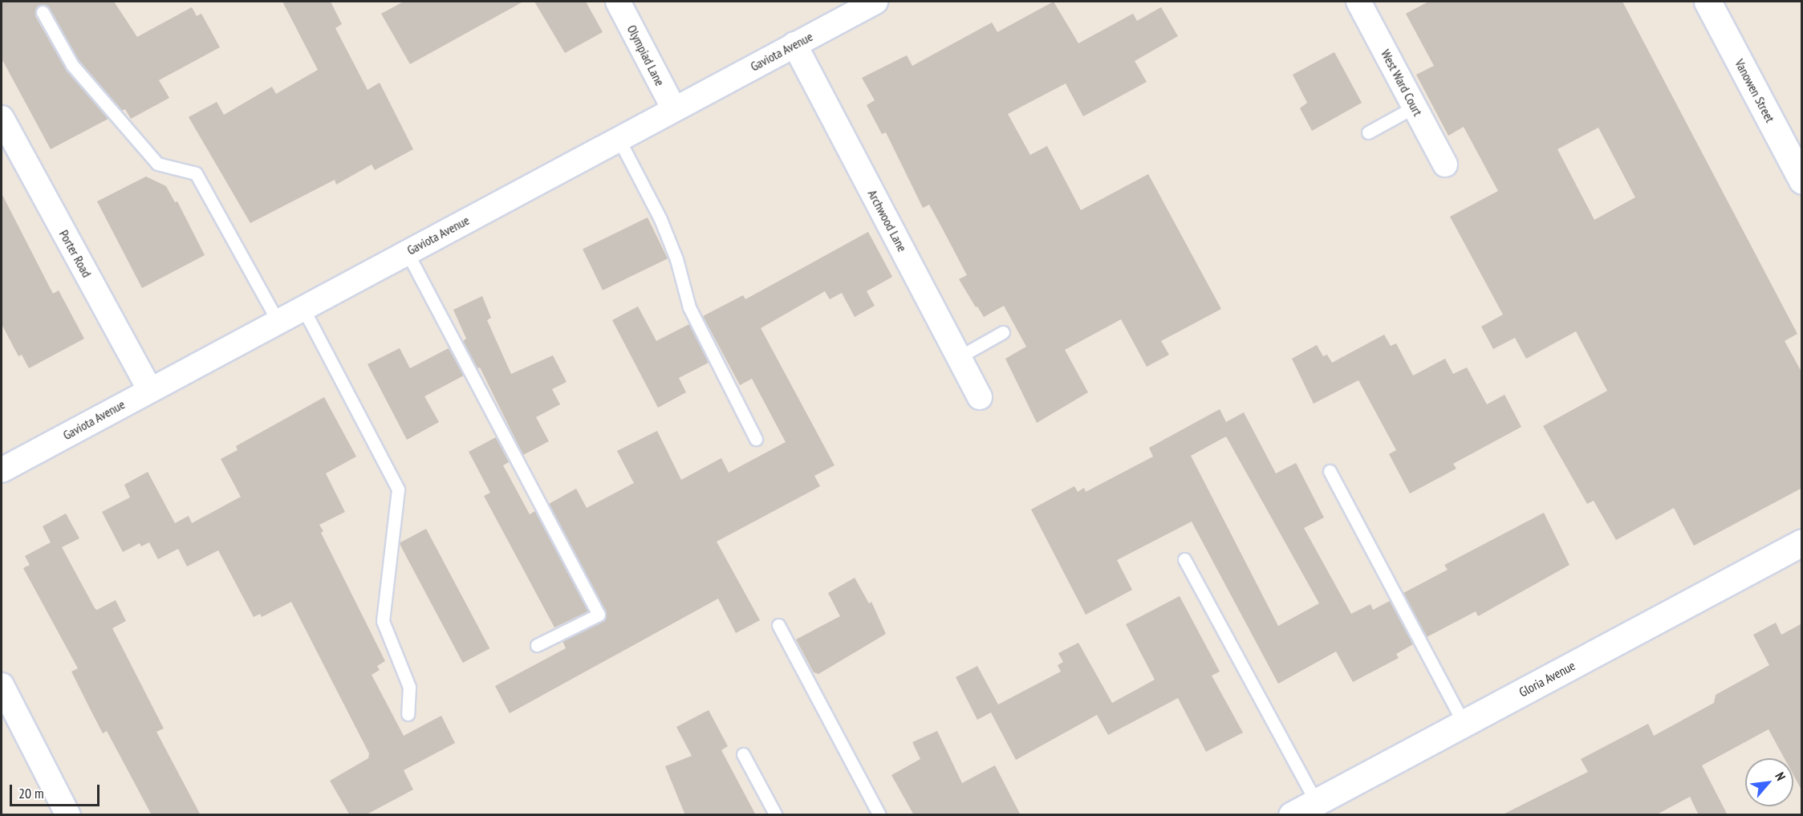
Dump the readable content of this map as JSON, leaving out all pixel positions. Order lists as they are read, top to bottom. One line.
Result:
{"streets":{"street":["Gaviota Avenue","Olympiad Lane","West Ward Court","Vanowen Street","Archwood Lane","Porter Road","Gloria Avenue"]},"crossings":[["Gaviota Avenue","Olympiad Lane"],["Gaviota Avenue","Archwood Lane"],["Gaviota Avenue","Porter Road"]],"scale_bar":"20 m","north":"top right"}
